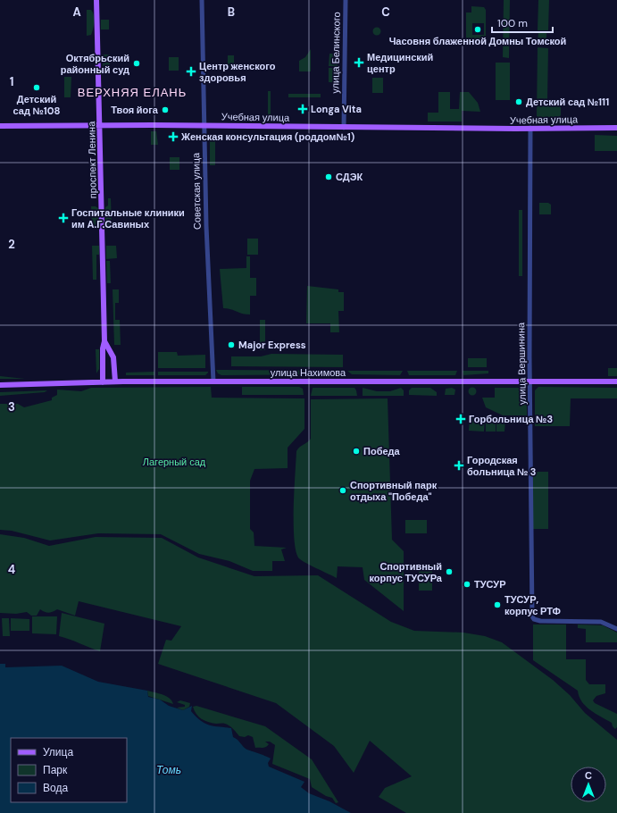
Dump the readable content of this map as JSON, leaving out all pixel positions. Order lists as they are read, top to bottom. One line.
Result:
{"streets":{"main road":["Учебная улица","проспект Ленина","улица Нахимова"],"street":["улица Белинского","Советская улица","улица Вершинина"]},"crossings":[["улица Белинского","Учебная улица"],["Учебная улица","проспект Ленина"],["Учебная улица","Советская улица"],["Учебная улица","улица Вершинина"],["проспект Ленина","улица Нахимова"],["Советская улица","улица Нахимова"],["улица Вершинина","улица Нахимова"]],"districts":["ВЕРХНЯЯ ЕЛАНЬ"],"water":["Томь"],"parks":["Лагерный сад"],"places":{"other":["Часовня блаженной Домны Томской","Октябрьский районный суд","Детский сад №108","Детский сад №111","Твоя йога","СДЭК","Major Express","Победа","Спортивный парк отдыха \"Победа\"","Спортивный корпус ТУСУРа","ТУСУР","ТУСУР, корпус РТФ"],"health":["Медицинский центр","Центр женского здоровья","Longa Vita","Женская консультация (роддом№1)","Госпитальные клиники им А.Г.Савиных","Горбольница №3","Городская больница № 3"]},"legend":["Улица","Парк","Вода"],"scale_bar":"100 m","north":"top","grid":{"columns":["A","B","C"],"rows":["1","2","3","4"]}}
